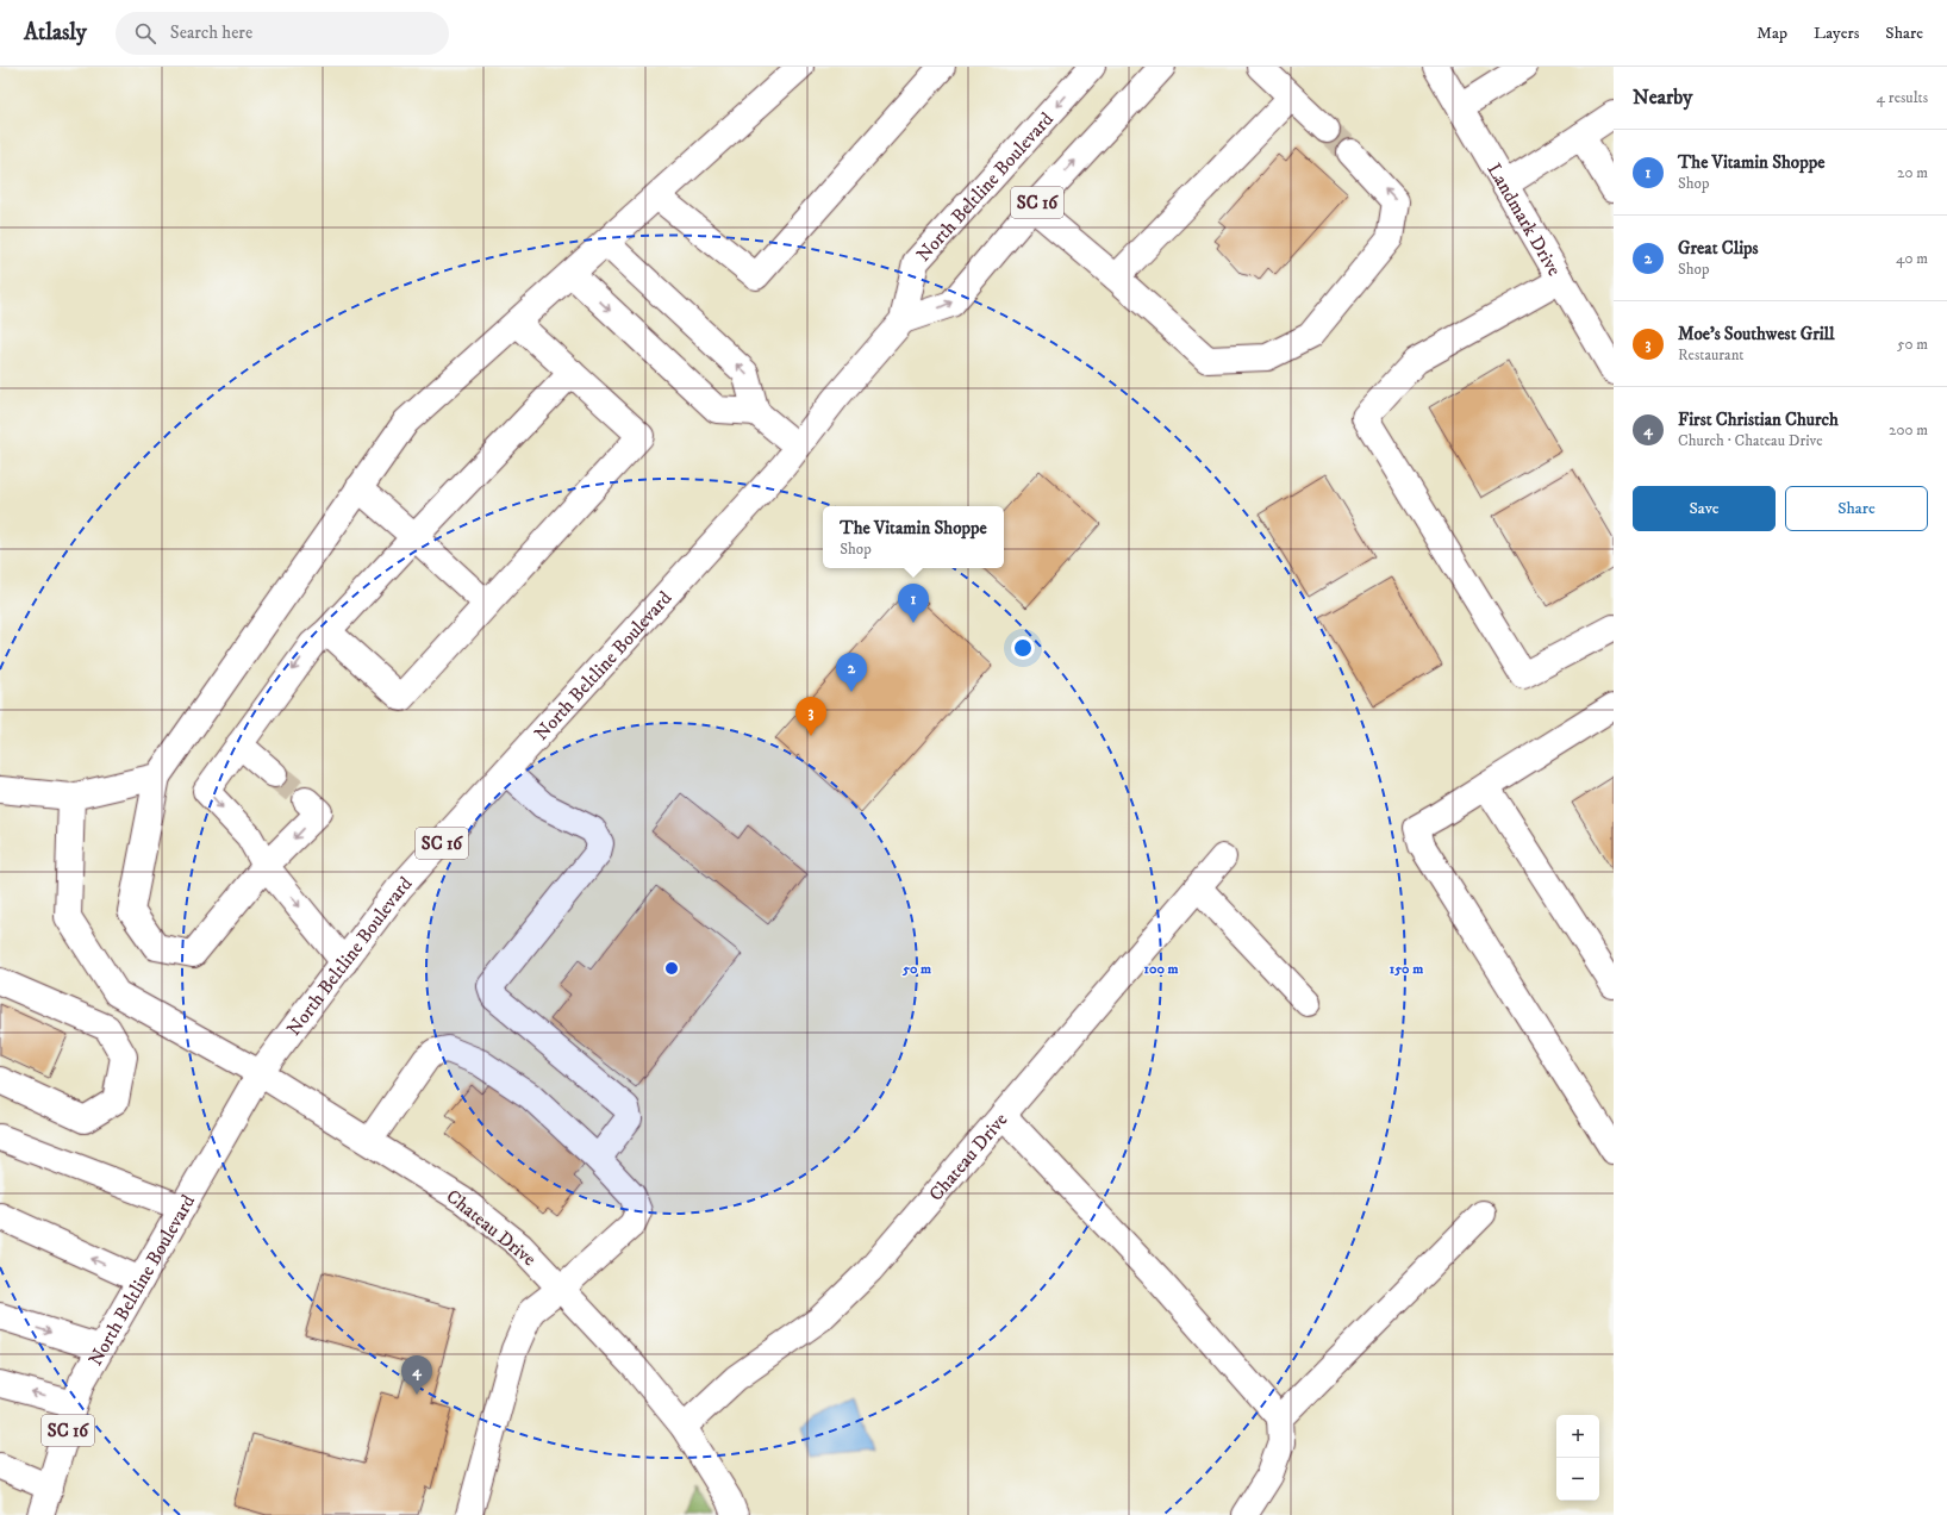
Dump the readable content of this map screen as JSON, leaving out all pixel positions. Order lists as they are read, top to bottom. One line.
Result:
{"streets":{"main road":["North Beltline Boulevard","SC 16","Landmark Drive","Chateau Drive"]},"crossings":[["North Beltline Boulevard","Chateau Drive"]],"page":{"header":"Atlasly","search":"Search here","nav":["Map","Layers","Share"],"heading":["Nearby","4 results"],"list":[{"mark":"1","name":"The Vitamin Shoppe","note":"Shop","value":"20 m"},{"mark":"2","name":"Great Clips","note":"Shop","value":"40 m"},{"mark":"3","name":"Moe's Southwest Grill","note":"Restaurant","value":"50 m"},{"mark":"4","name":"First Christian Church","note":"Church · Chateau Drive","value":"200 m"}],"buttons":["Save","Share"],"popup":["The Vitamin Shoppe","Shop"],"pins":["1","2","3","4"],"map_buttons":["+","−"]},"rings":["50 m","100 m","150 m"]}
